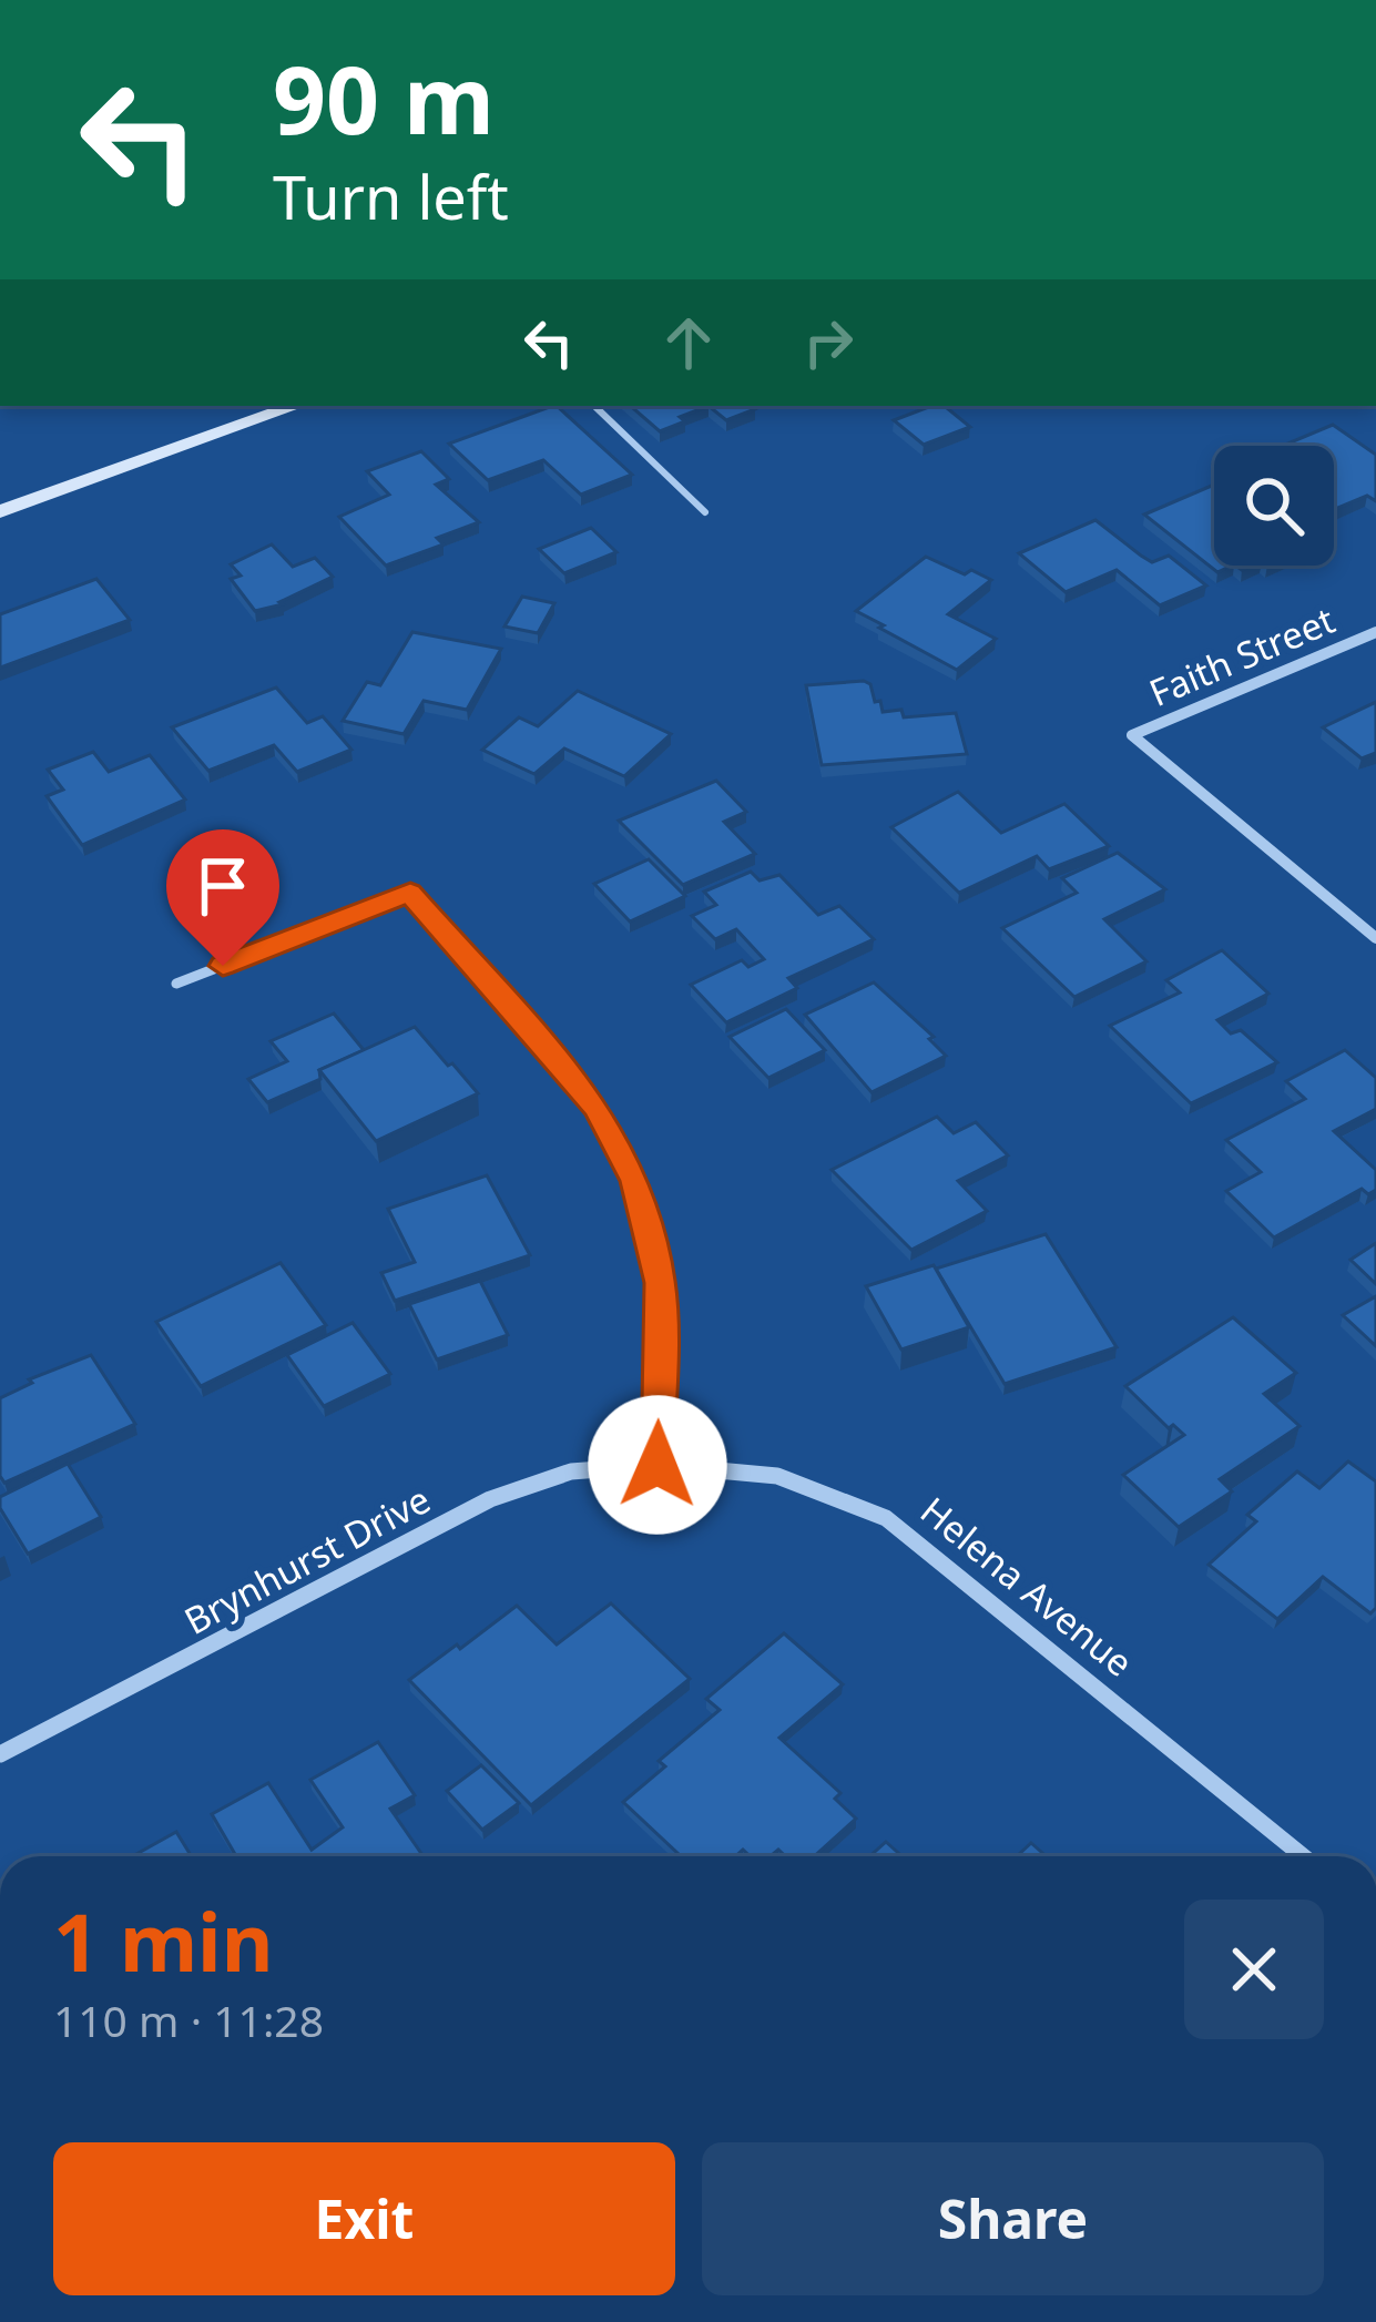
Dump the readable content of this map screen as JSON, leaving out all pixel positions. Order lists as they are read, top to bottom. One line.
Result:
{"streets":{"street":["Faith Street","Brynhurst Drive","Helena Avenue"]},"crossings":[["Brynhurst Drive","Helena Avenue"]],"page":{"turn":["90 m","Turn left"],"heading":["1 min","110 m · 11:28"],"buttons":["Exit","Share"]}}
